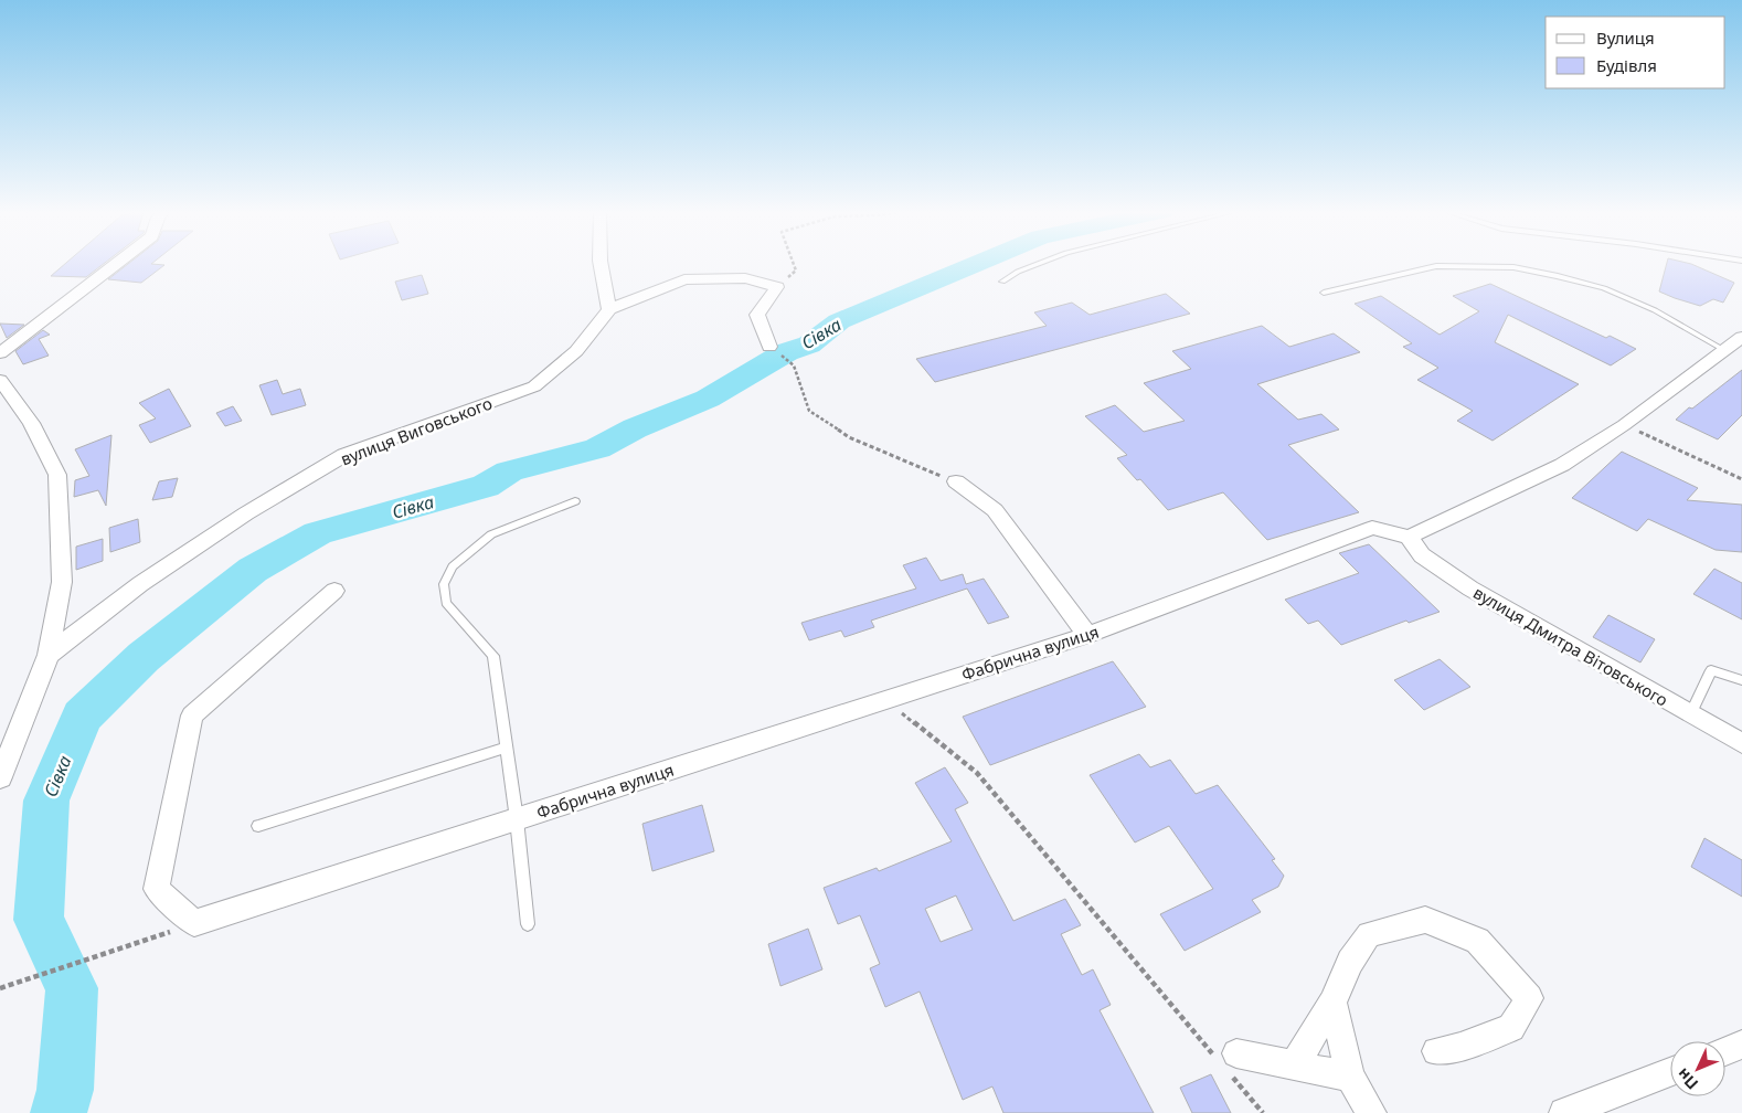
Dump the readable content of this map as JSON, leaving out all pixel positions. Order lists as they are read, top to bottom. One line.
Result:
{"streets":{"street":["вулиця Виговського","вулиця Дмитра Вітовського","Фабрична вулиця"]},"crossings":[["вулиця Дмитра Вітовського","Фабрична вулиця"]],"water":["Сівка"],"legend":["Вулиця","Будівля"],"north":"bottom left"}
